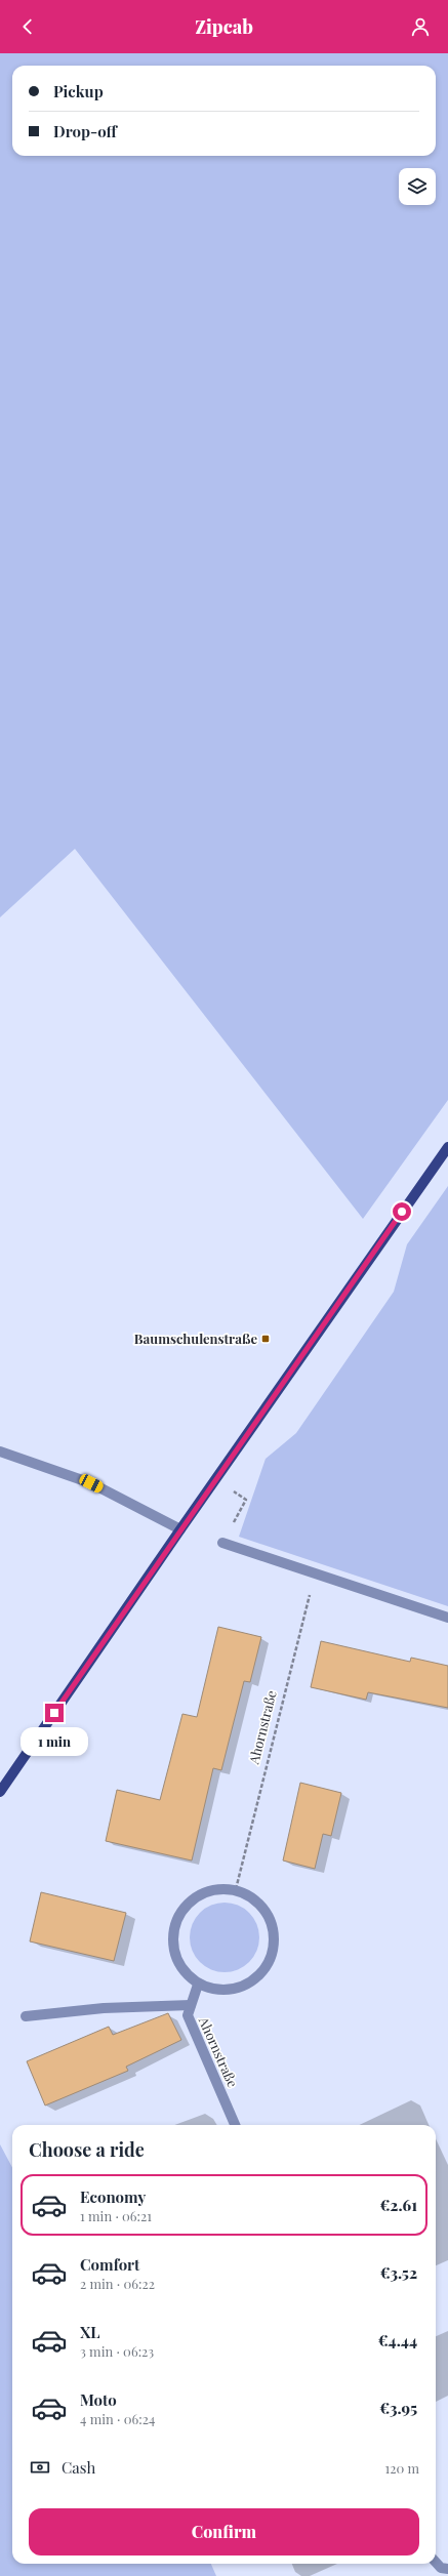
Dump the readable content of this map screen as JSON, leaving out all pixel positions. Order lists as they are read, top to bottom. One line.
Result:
{"streets":{"street":["Ahornstraße"]},"places":{"transit":["Baumschulenstraße"]},"page":{"header":"Zipcab","banner":["Pickup","Drop-off"],"bubble":"1 min","heading":"Choose a ride","list":[{"name":"Economy","note":"1 min · 06:21","value":"€2.61"},{"name":"Comfort","note":"2 min · 06:22","value":"€3.52"},{"name":"XL","note":"3 min · 06:23","value":"€4.44"},{"name":"Moto","note":"4 min · 06:24","value":"€3.95"}],"pay":["Cash","120 m"],"buttons":"Confirm"}}
